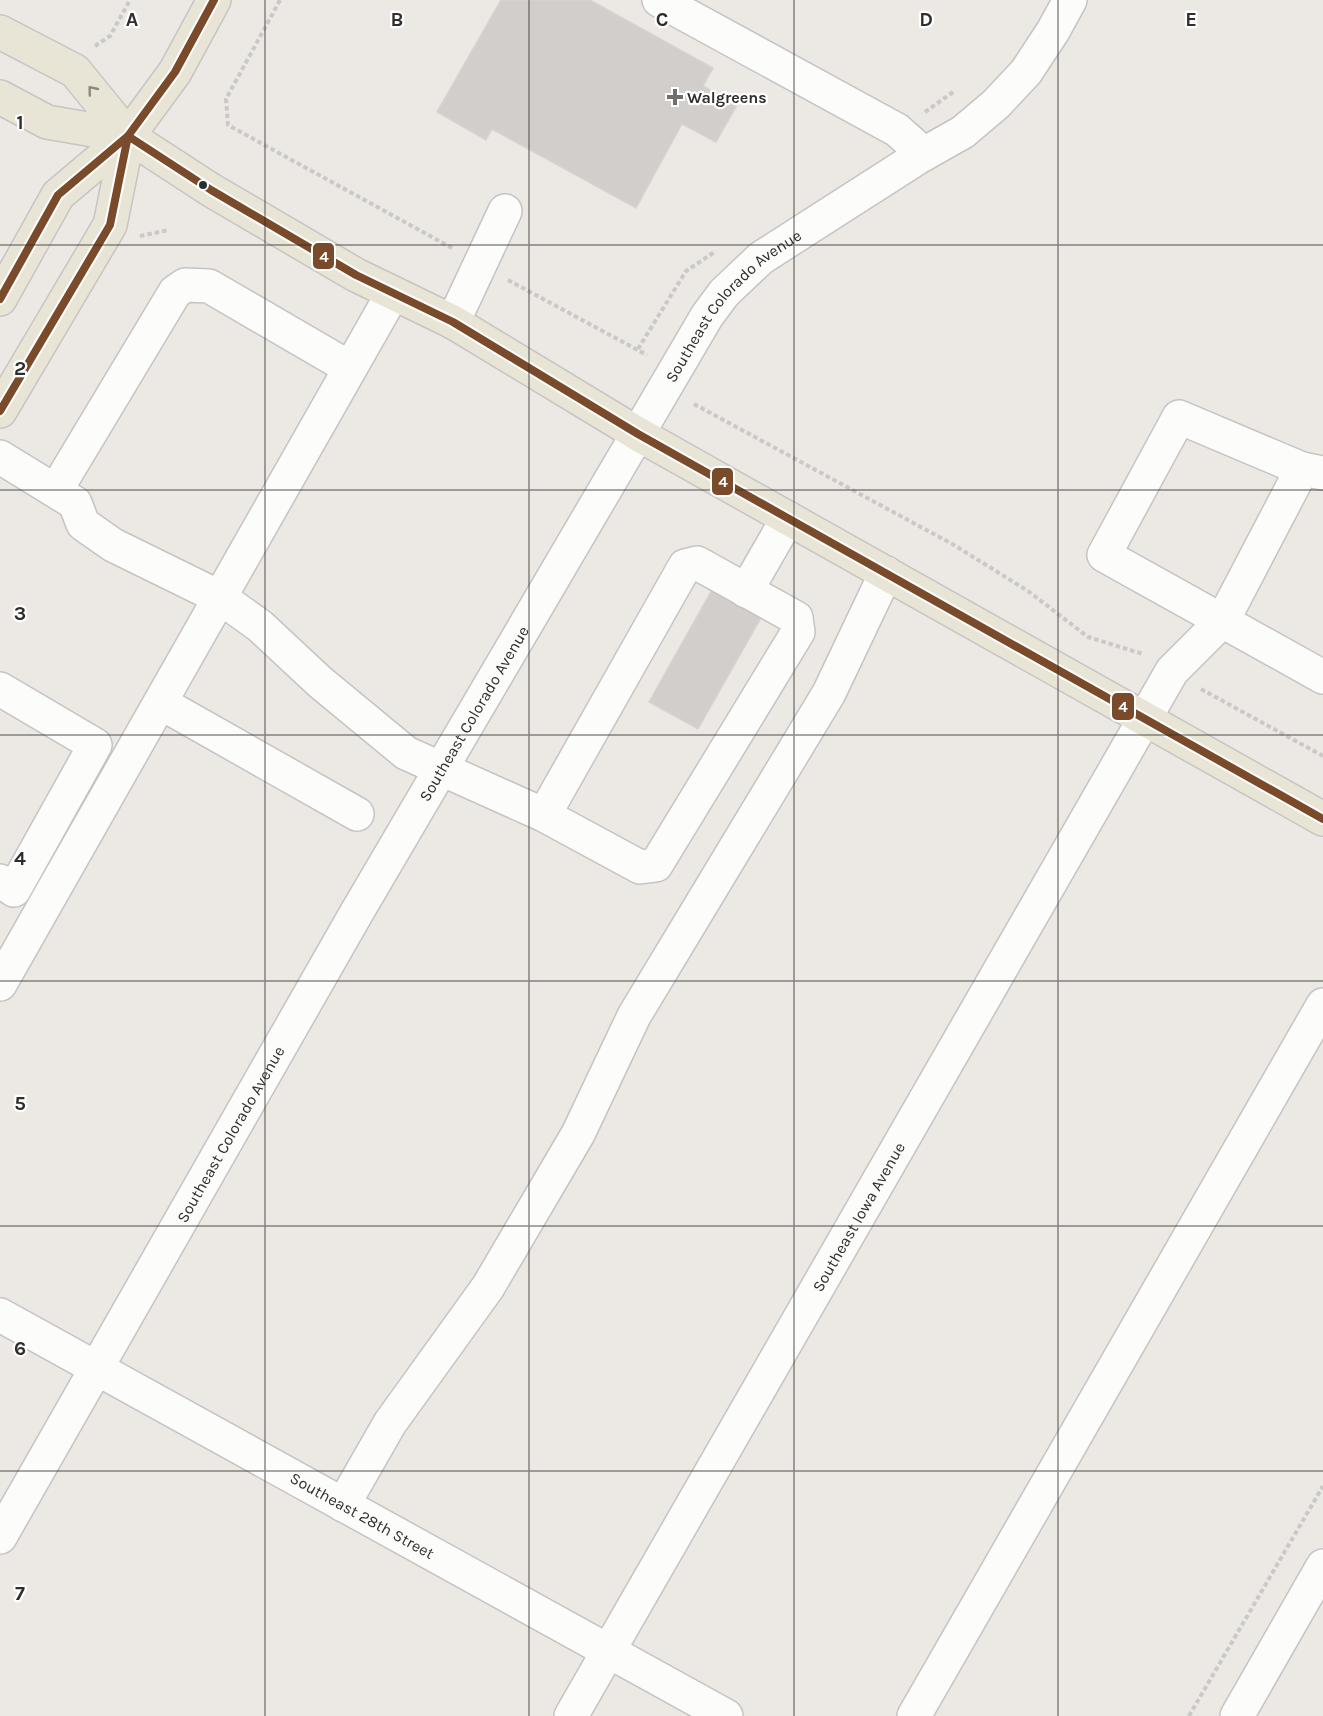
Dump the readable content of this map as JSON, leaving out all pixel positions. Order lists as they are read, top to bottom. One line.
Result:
{"streets":{"street":["Southeast Colorado Avenue","Southeast Iowa Avenue","Southeast 28th Street"]},"crossings":[["Southeast Colorado Avenue","Southeast 28th Street"],["Southeast Iowa Avenue","Southeast 28th Street"]],"places":{"health":["Walgreens"]},"lines":["transit line 4"],"grid":{"columns":["A","B","C","D","E"],"rows":["1","2","3","4","5","6","7"]}}
